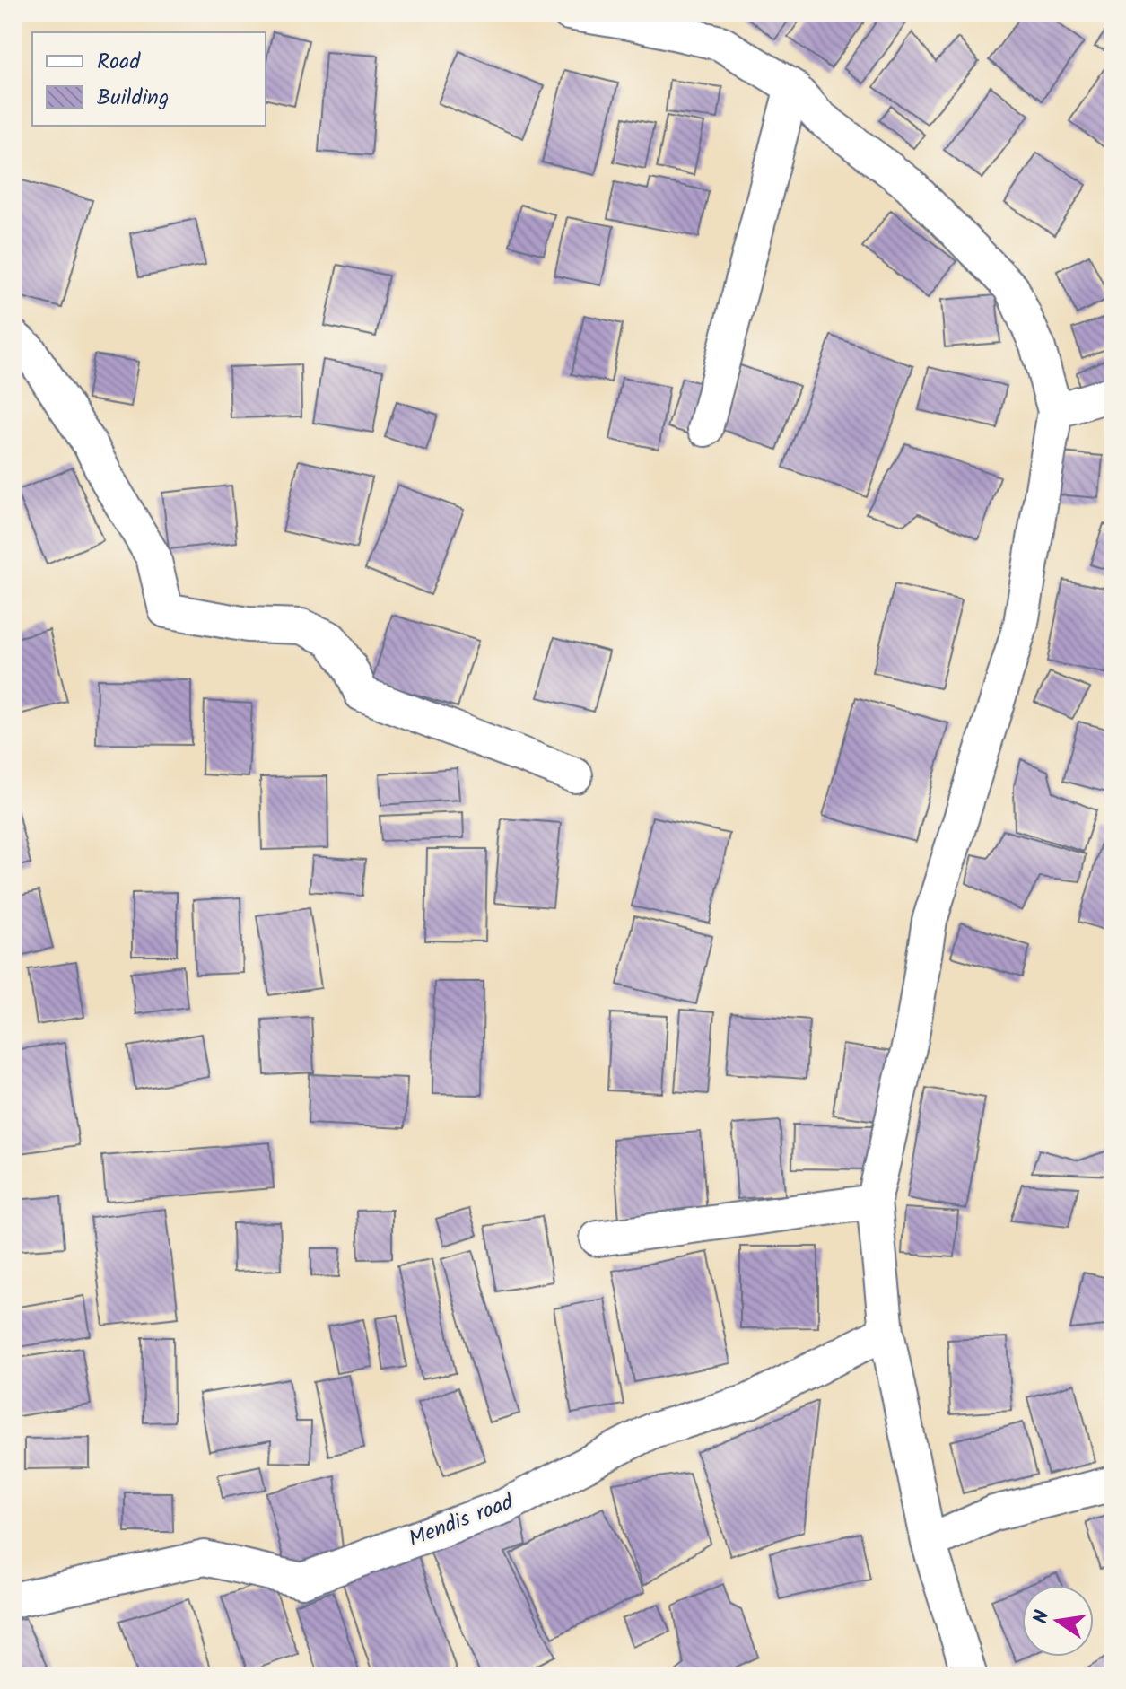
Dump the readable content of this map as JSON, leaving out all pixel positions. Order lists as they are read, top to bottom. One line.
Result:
{"streets":{"street":["Mendis road"]},"legend":["Road","Building"],"north":"left"}
